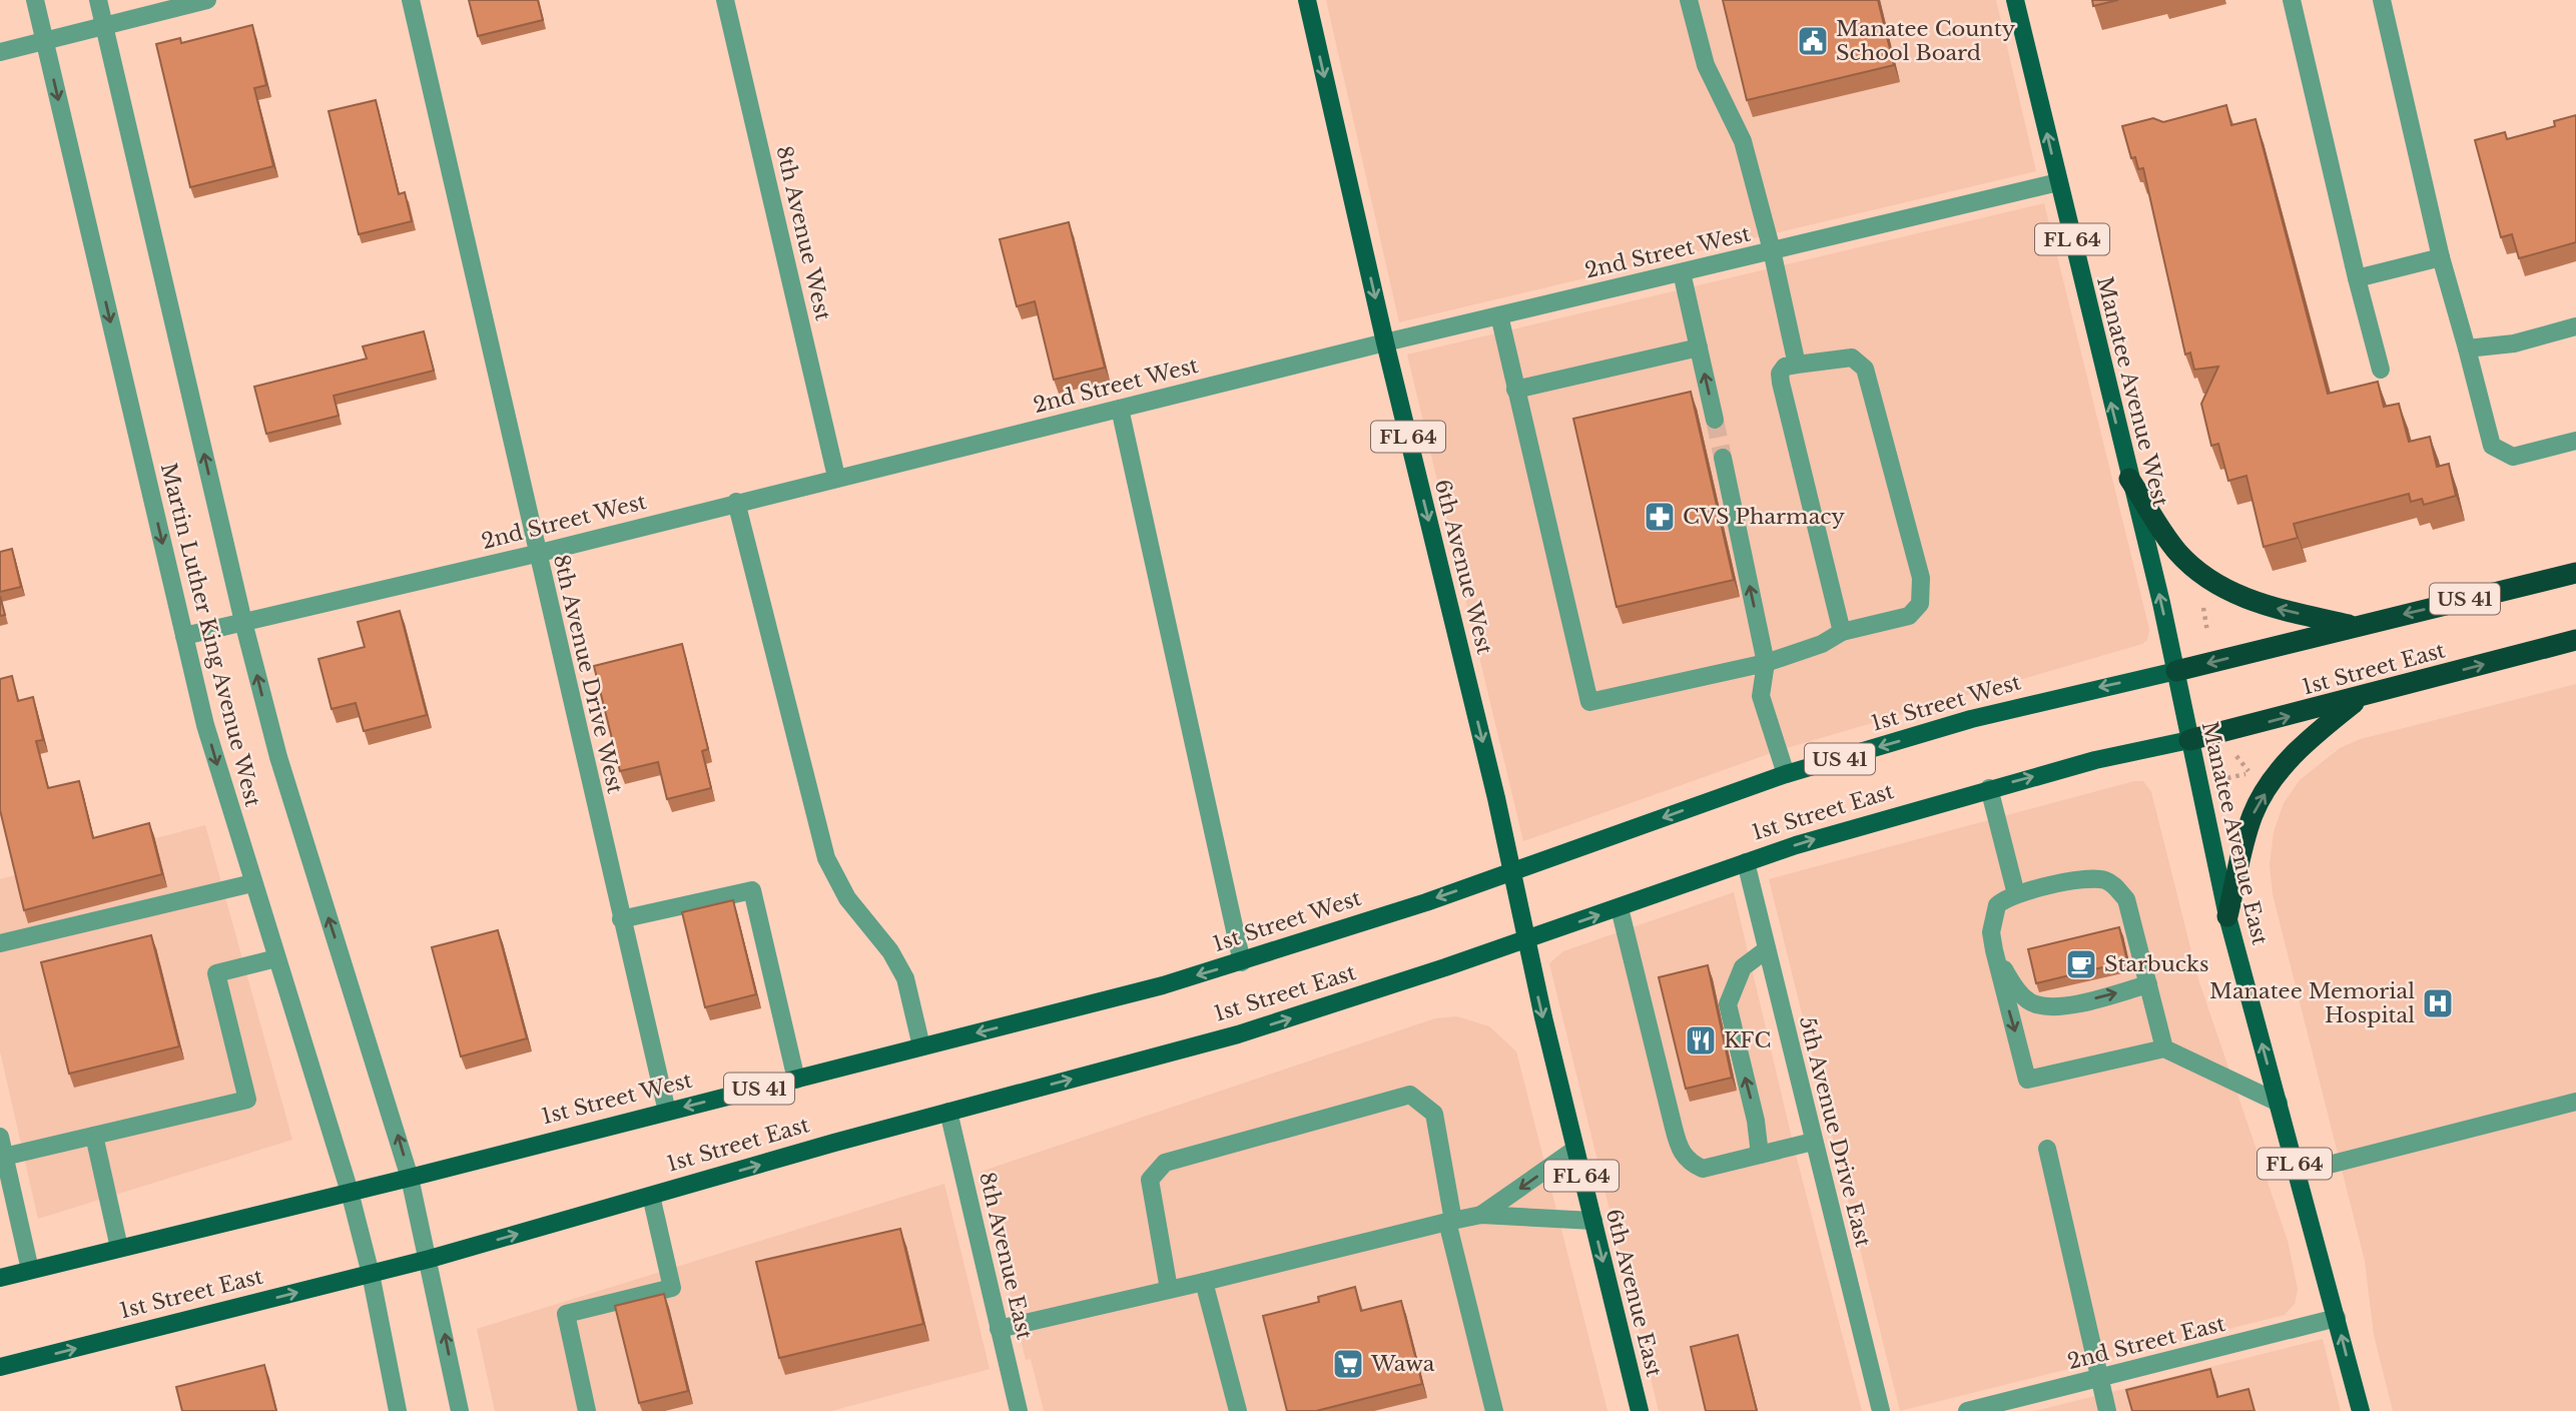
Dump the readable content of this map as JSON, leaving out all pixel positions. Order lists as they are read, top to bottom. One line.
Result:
{"streets":{"highway":["US 41","1st Street East","1st Street West"],"main road":["FL 64","Manatee Avenue West","6th Avenue West","Manatee Avenue East","6th Avenue East"],"street":["8th Avenue West","2nd Street West","Martin Luther King Avenue West","8th Avenue Drive West","5th Avenue Drive East","8th Avenue East","2nd Street East"]},"crossings":[["8th Avenue West","2nd Street West"],["2nd Street West","Manatee Avenue West"],["2nd Street West","6th Avenue West"],["2nd Street West","Martin Luther King Avenue West"],["2nd Street West","8th Avenue Drive West"],["Manatee Avenue West","1st Street West"],["Manatee Avenue West","Manatee Avenue East"],["6th Avenue West","1st Street East"],["6th Avenue West","1st Street West"],["6th Avenue West","6th Avenue East"],["Martin Luther King Avenue West","1st Street East"],["Martin Luther King Avenue West","1st Street West"],["1st Street East","Manatee Avenue East"],["1st Street East","5th Avenue Drive East"],["1st Street East","8th Avenue East"],["1st Street East","6th Avenue East"],["8th Avenue Drive West","1st Street West"],["1st Street West","Manatee Avenue East"],["Manatee Avenue East","2nd Street East"]],"one_way":["Manatee Avenue West","6th Avenue West","1st Street East","1st Street West","Manatee Avenue East","6th Avenue East"],"places":{"public building":["Manatee County School Board"],"pharmacy":["CVS Pharmacy"],"cafe":["Starbucks"],"hospital":["Manatee Memorial Hospital"],"restaurant":["KFC"],"supermarket":["Wawa"]}}
